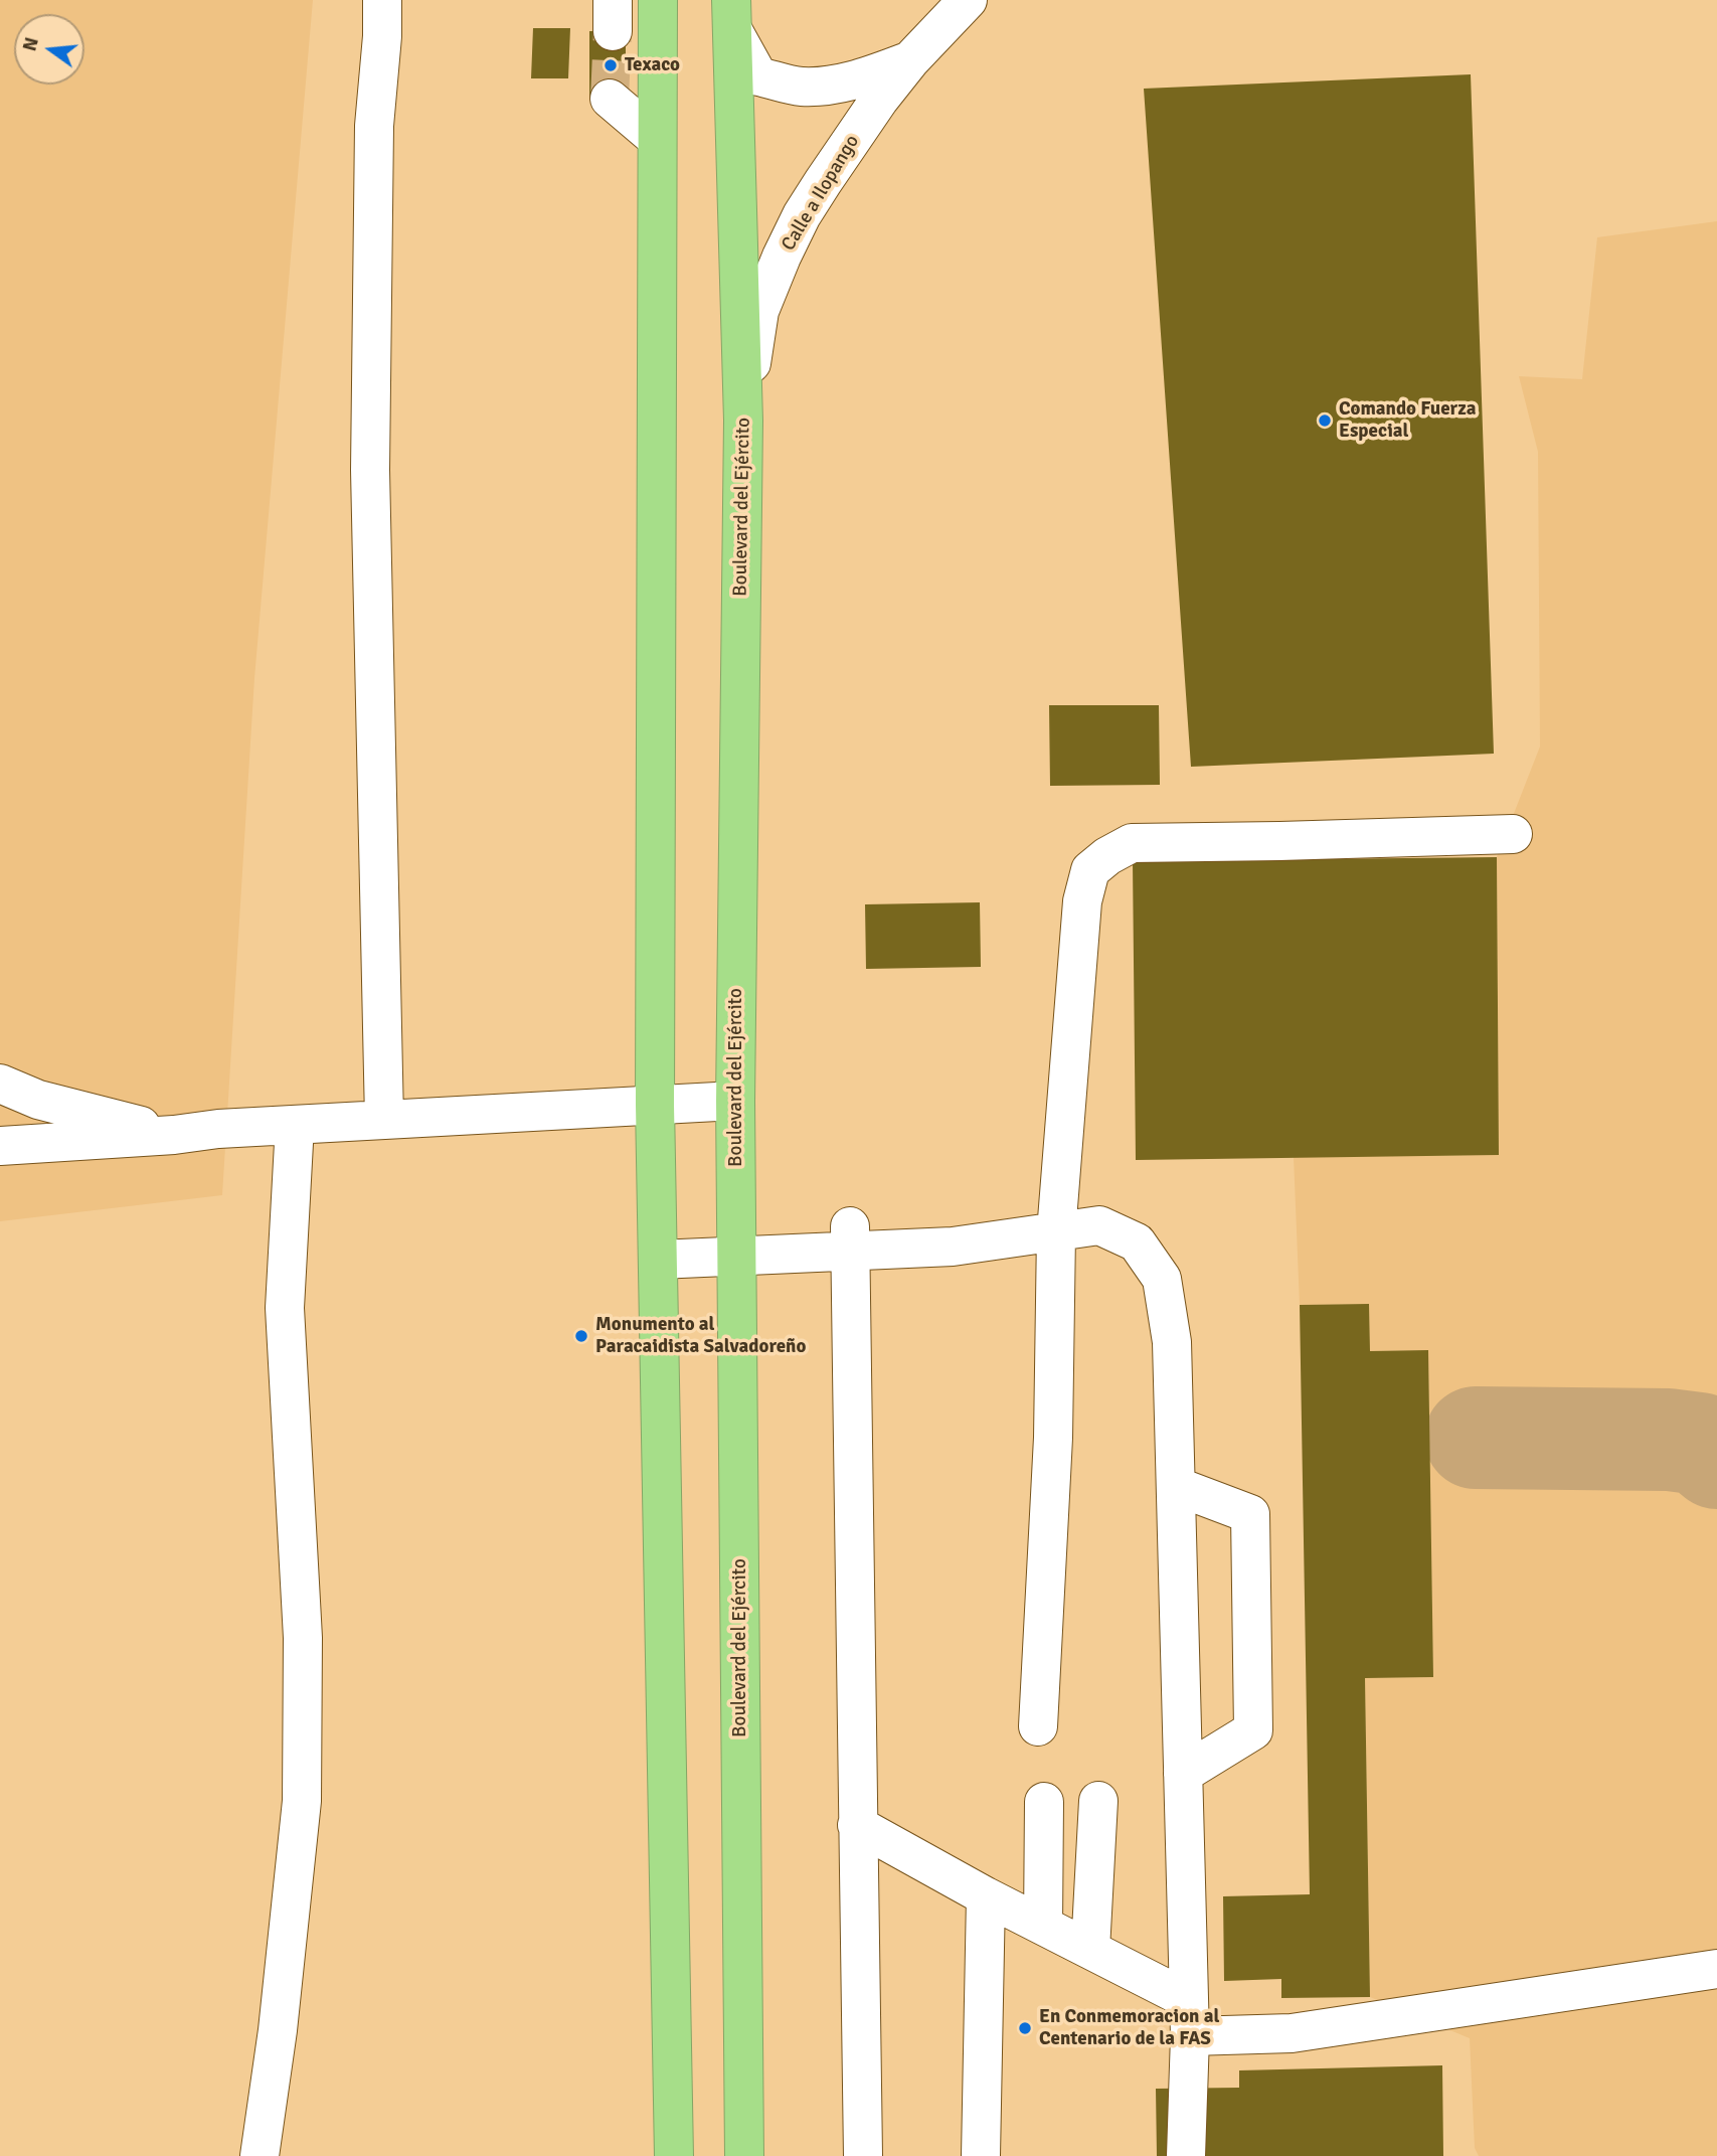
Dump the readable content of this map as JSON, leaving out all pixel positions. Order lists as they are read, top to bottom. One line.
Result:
{"streets":{"highway":["Boulevard del Ejército"],"street":["Calle a Ilopango"]},"crossings":[["Calle a Ilopango","Boulevard del Ejército"]],"places":["Texaco","Comando Fuerza Especial","Monumento al Paracaidista Salvadoreño","En Conmemoracion al Centenario de la FAS"],"north":"left"}
